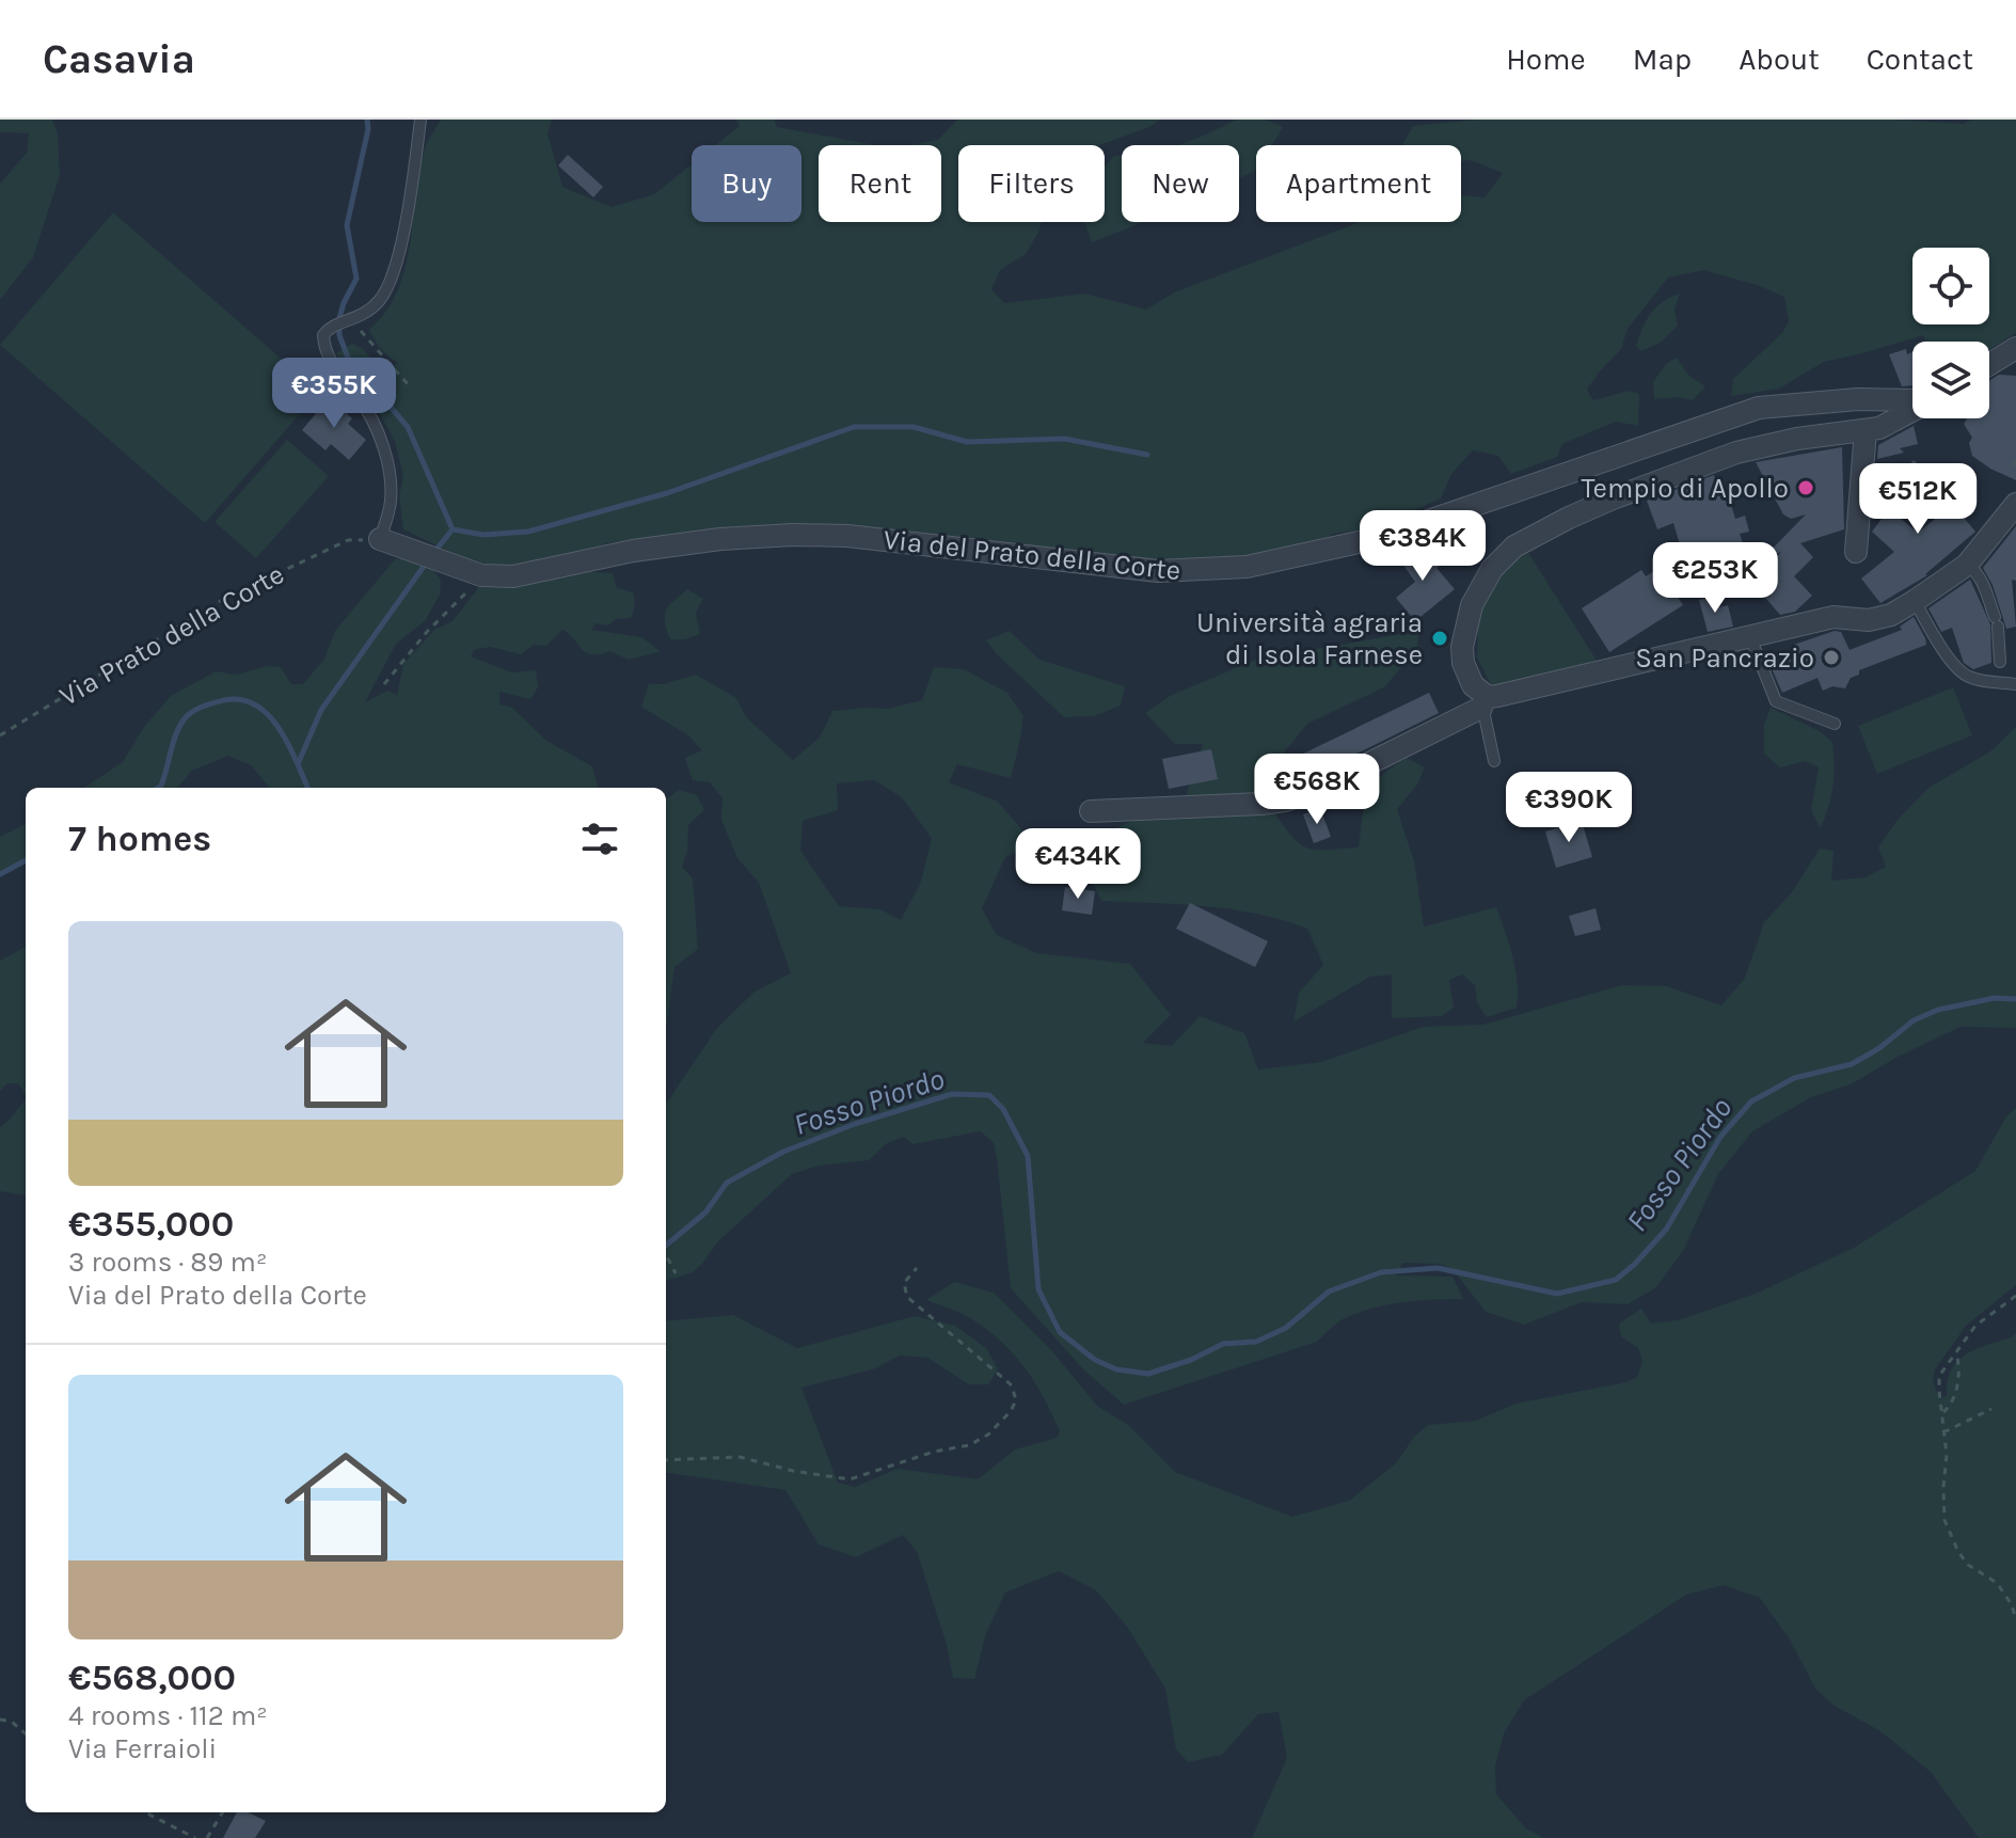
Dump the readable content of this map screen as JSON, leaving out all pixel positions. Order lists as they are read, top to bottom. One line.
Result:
{"streets":{"street":["Via del Prato della Corte"],"path":["Via Prato della Corte"]},"crossings":[["Via del Prato della Corte","Via Prato della Corte"]],"water":["Fosso Piordo"],"places":["Tempio di Apollo","Università agraria di Isola Farnese","San Pancrazio"],"page":{"header":"Casavia","nav":["Home","Map","About","Contact"],"chip":["Buy","Rent","Filters","New","Apartment"],"price":["€355K","€512K","€384K","€253K","€568K","€390K","€434K"],"heading":"7 homes","list":[{"name":"€355,000","note":"3 rooms · 89 m² · Via del Prato della Corte"},{"name":"€568,000","note":"4 rooms · 112 m² · Via Ferraioli"}]}}
